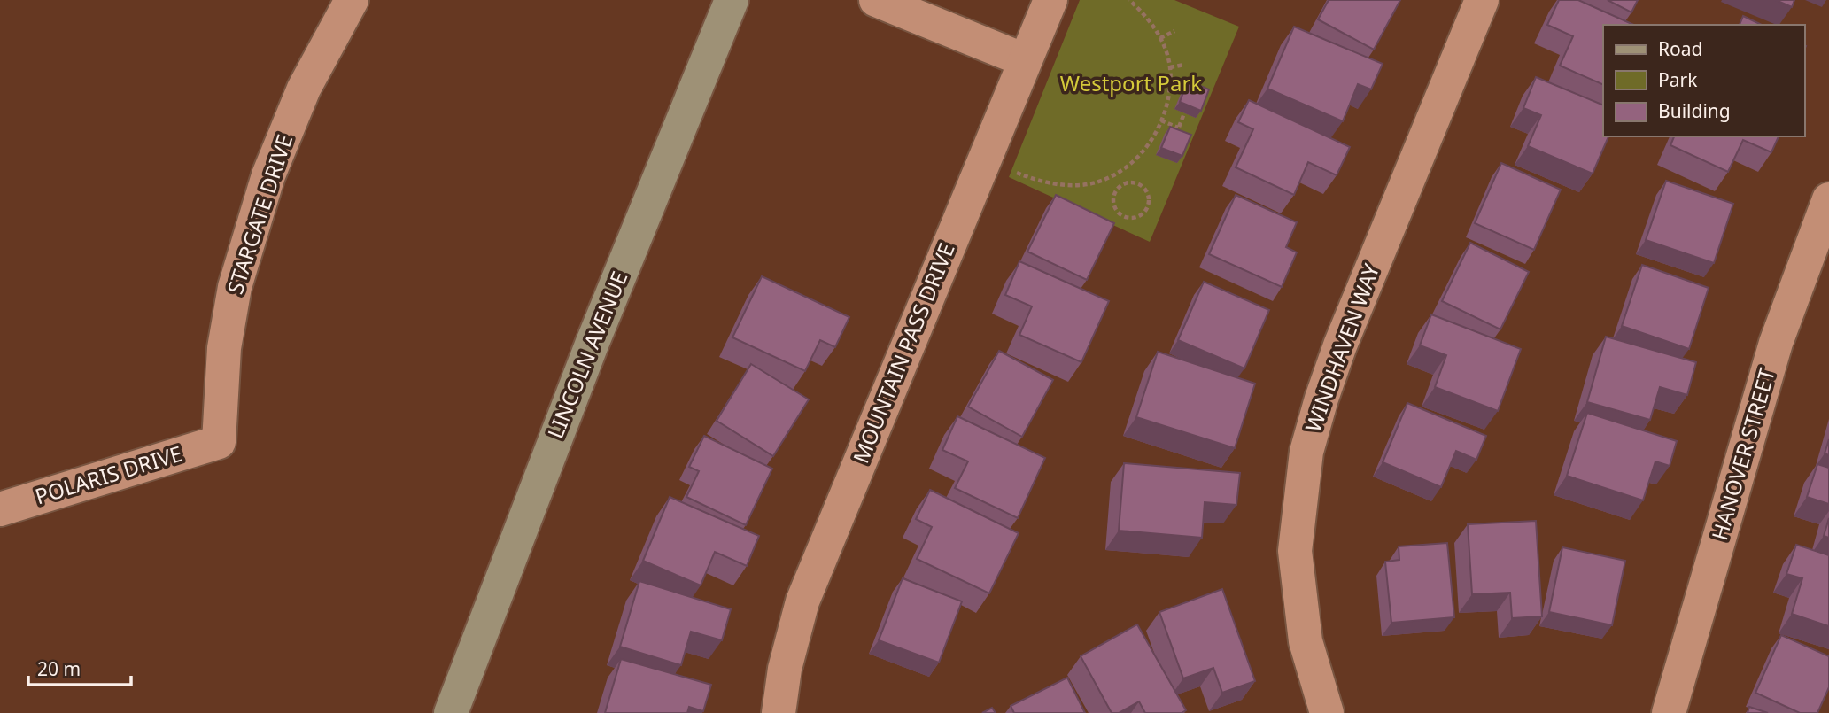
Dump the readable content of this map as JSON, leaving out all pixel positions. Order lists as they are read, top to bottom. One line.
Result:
{"streets":{"main road":["LINCOLN AVENUE"],"street":["STARGATE DRIVE","WINDHAVEN WAY","MOUNTAIN PASS DRIVE","HANOVER STREET","POLARIS DRIVE"]},"crossings":[["STARGATE DRIVE","POLARIS DRIVE"]],"parks":["Westport Park"],"legend":["Road","Park","Building"],"scale_bar":"20 m"}
